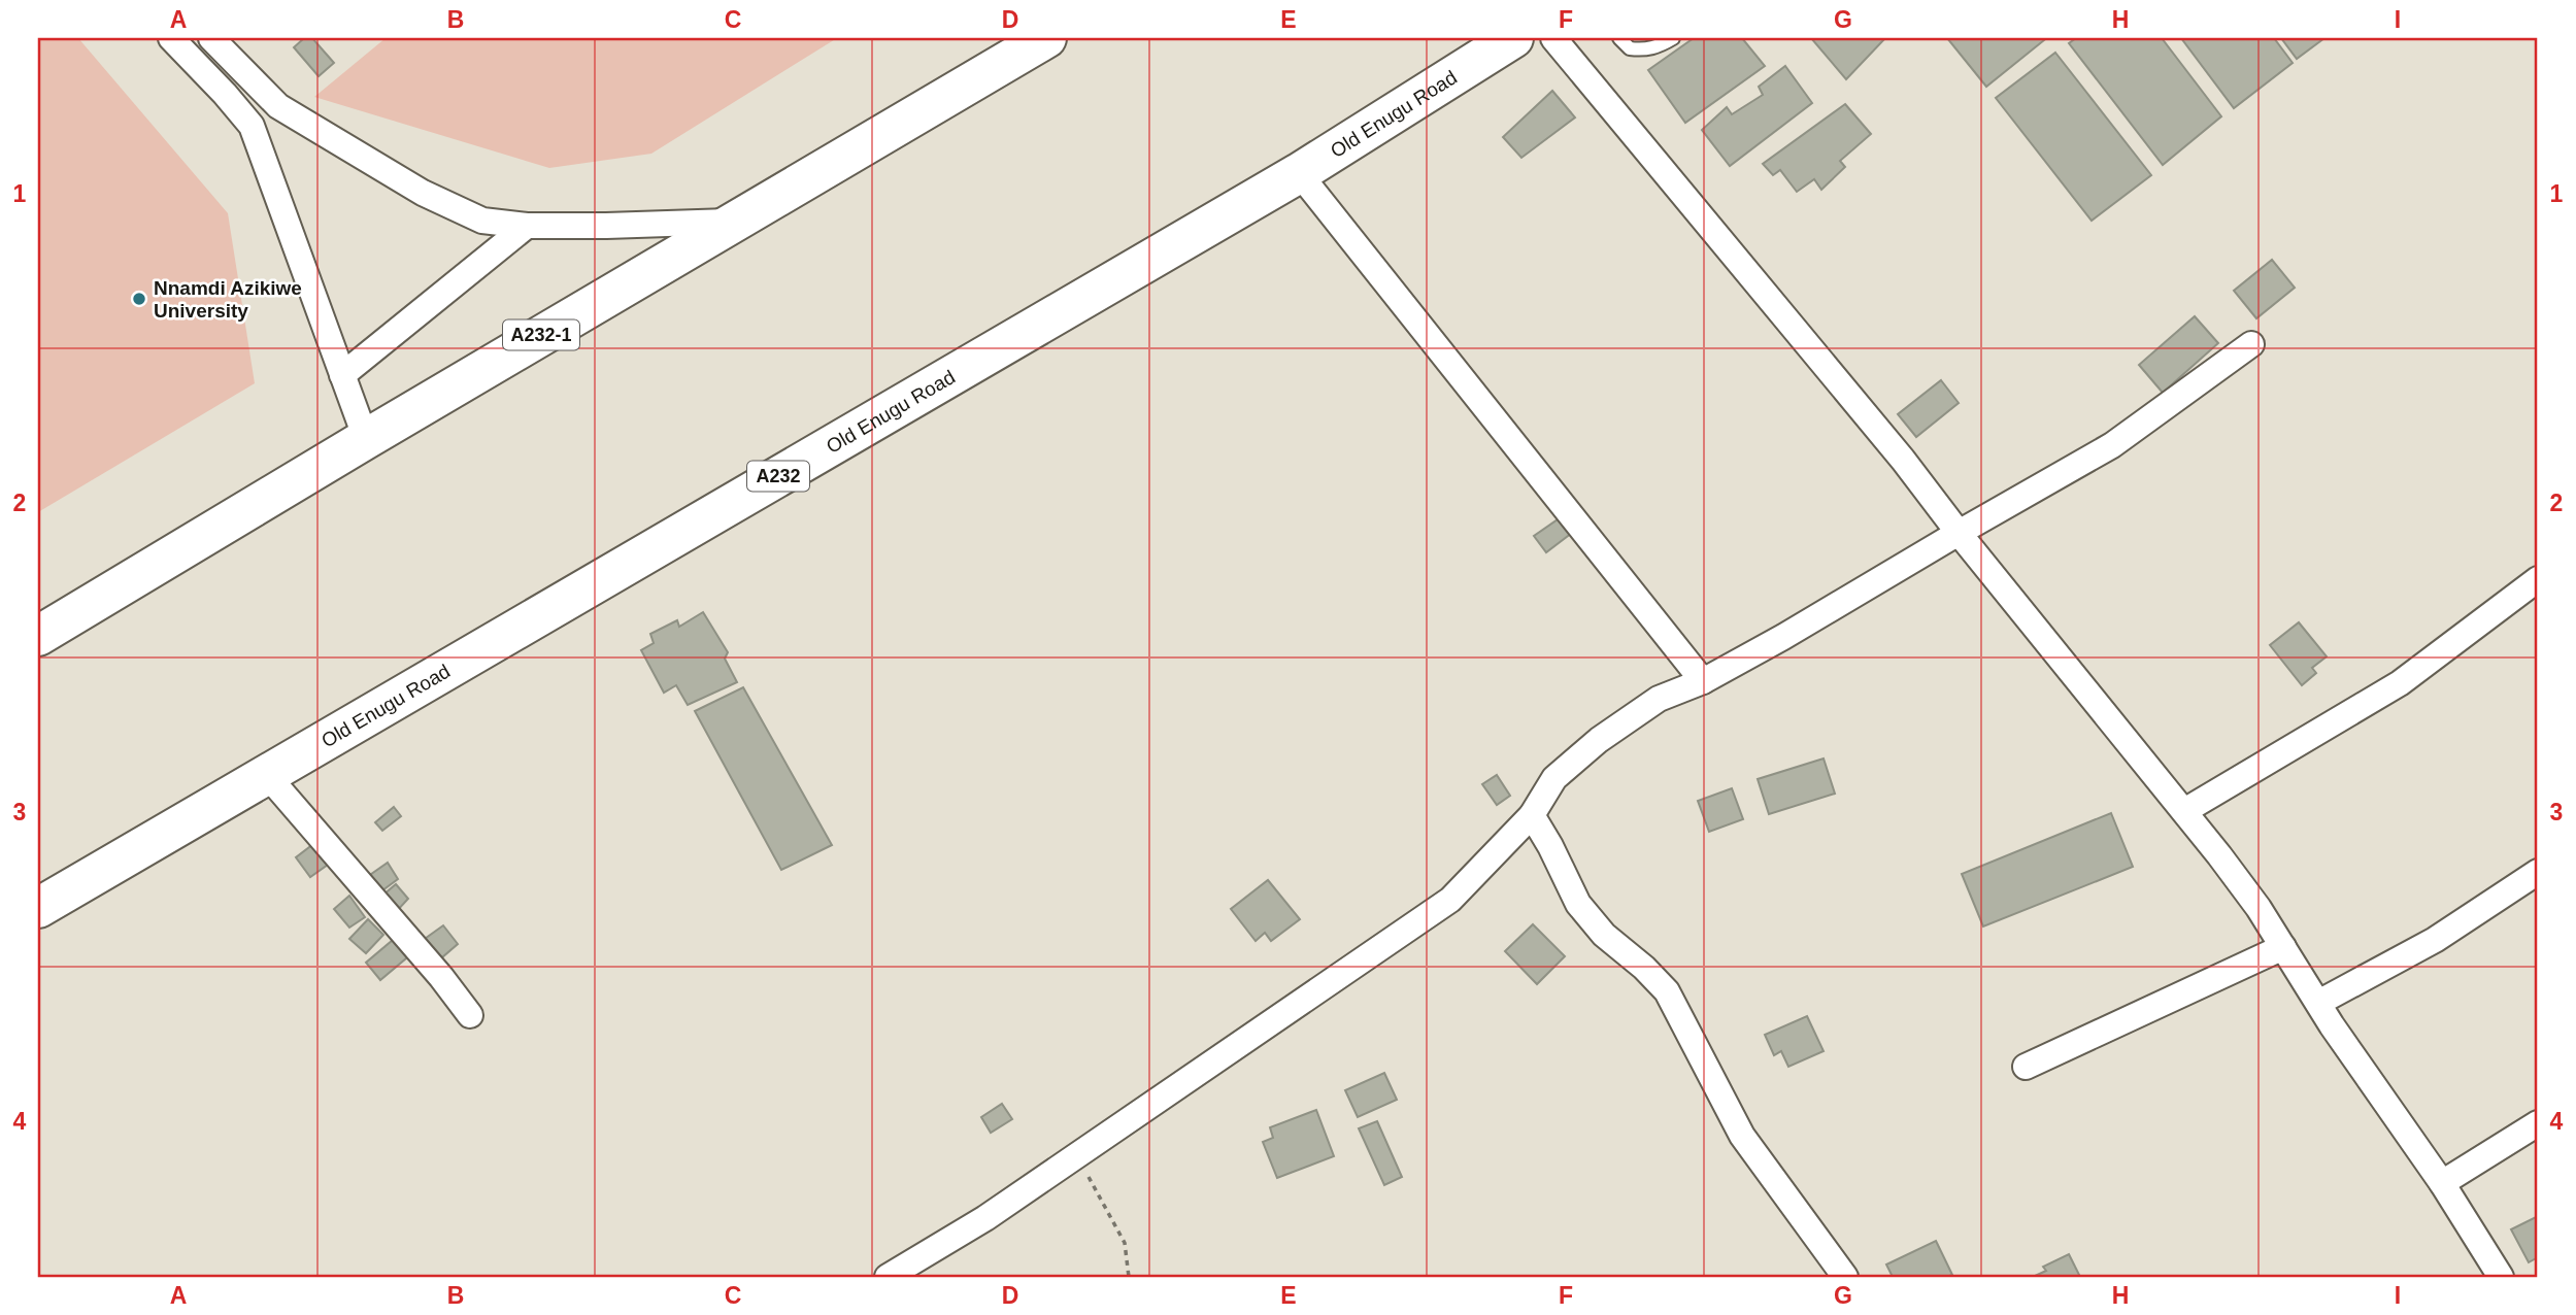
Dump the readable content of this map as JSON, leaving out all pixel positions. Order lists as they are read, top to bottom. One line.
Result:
{"streets":{"main road":["Old Enugu Road","A232-1","A232"]},"places":["Nnamdi Azikiwe University"],"grid":{"columns":["A","B","C","D","E","F","G","H","I"],"rows":["1","2","3","4"]}}
